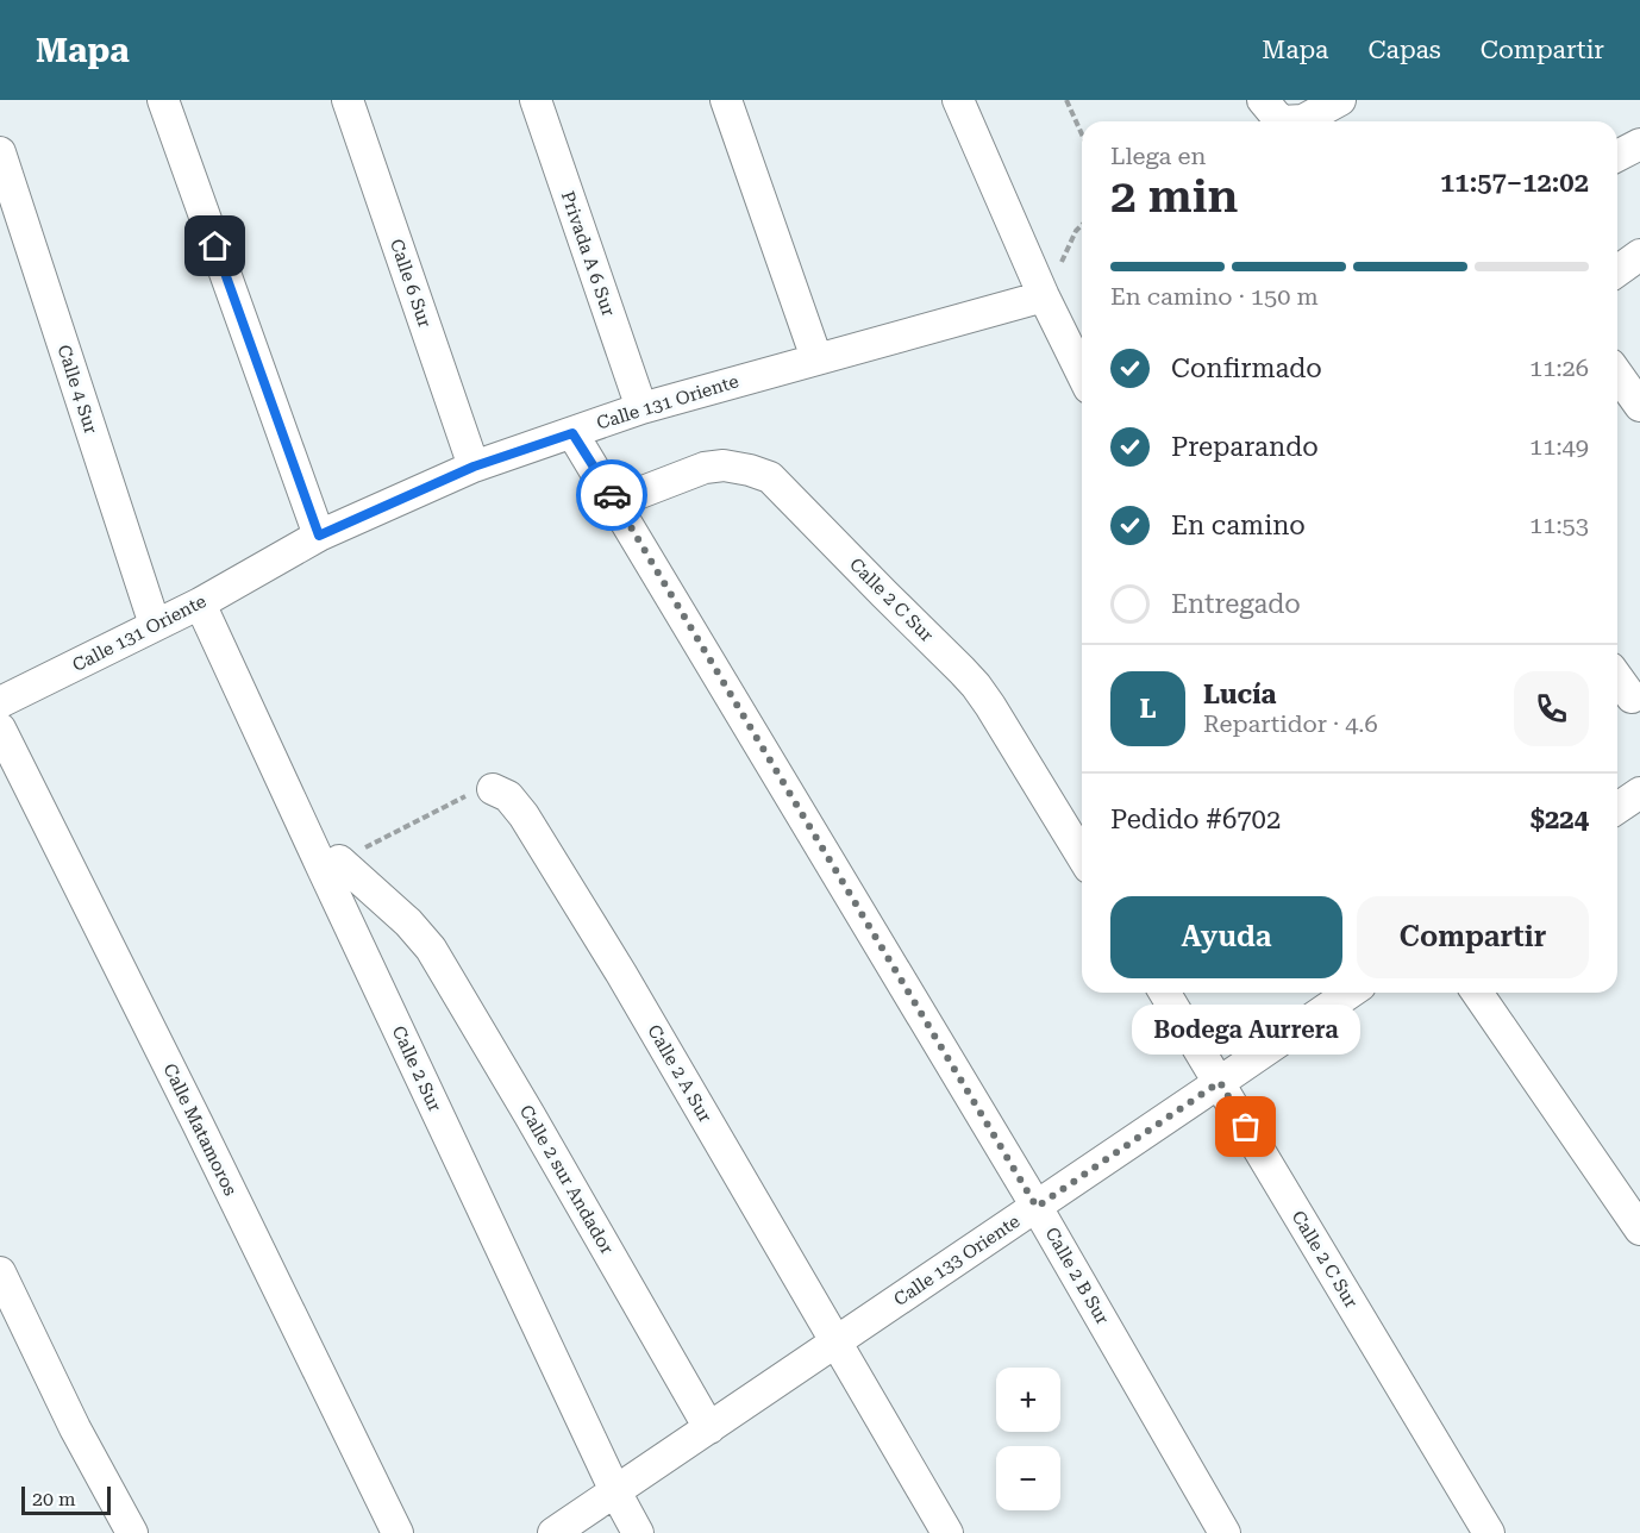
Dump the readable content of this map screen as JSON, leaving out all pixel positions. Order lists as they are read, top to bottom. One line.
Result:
{"streets":{"street":["Privada A 6 Sur","Calle 6 Sur","Calle 4 Sur","Calle 131 Oriente","Calle 2 C Sur","Calle 2 Sur","Calle 2 A Sur","Calle Matamoros","Calle 2 sur Andador","Calle 133 Oriente","Calle 2 B Sur"]},"crossings":[["Privada A 6 Sur","Calle 131 Oriente"],["Calle 6 Sur","Calle 131 Oriente"],["Calle 4 Sur","Calle 131 Oriente"],["Calle 131 Oriente","Calle 2 Sur"],["Calle 131 Oriente","Calle 2 B Sur"],["Calle 2 C Sur","Calle 133 Oriente"],["Calle 2 C Sur","Calle 2 B Sur"],["Calle 2 Sur","Calle 2 sur Andador"],["Calle 2 Sur","Calle 133 Oriente"],["Calle 2 A Sur","Calle 133 Oriente"],["Calle 2 sur Andador","Calle 133 Oriente"],["Calle 133 Oriente","Calle 2 B Sur"]],"places":["Bodega Aurrera"],"scale_bar":"20 m","page":{"header":"Mapa","nav":["Mapa","Capas","Compartir"],"heading":["2 min","Llega en","11:57–12:02"],"panel":["Lucía","Repartidor · 4.6","Pedido #6702","$224"],"bar":"En camino · 150 m","list":[["Confirmado","11:26"],["Preparando","11:49"],["En camino","11:53"],"Entregado"],"round":"L","buttons":["Ayuda","Compartir"],"bubble":"Bodega Aurrera","map_buttons":["+","−"],"scale":"20 m"}}
